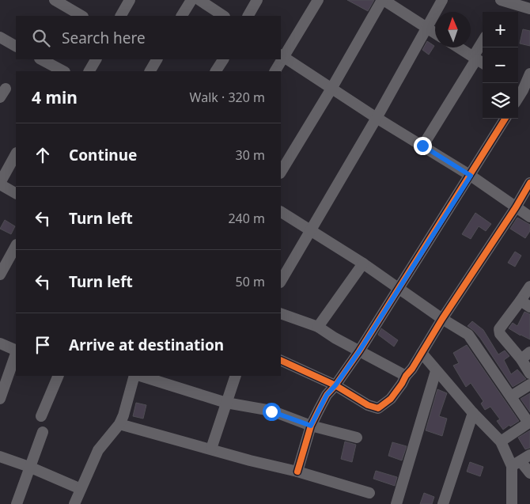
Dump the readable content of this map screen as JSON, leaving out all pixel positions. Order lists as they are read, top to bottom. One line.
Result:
{"north":"top","page":{"map_buttons":["+","−"],"search":"Search here","heading":["4 min","Walk · 320 m"],"list":[["Continue","30 m"],["Turn left","240 m"],["Turn left","50 m"],"Arrive at destination"]}}
